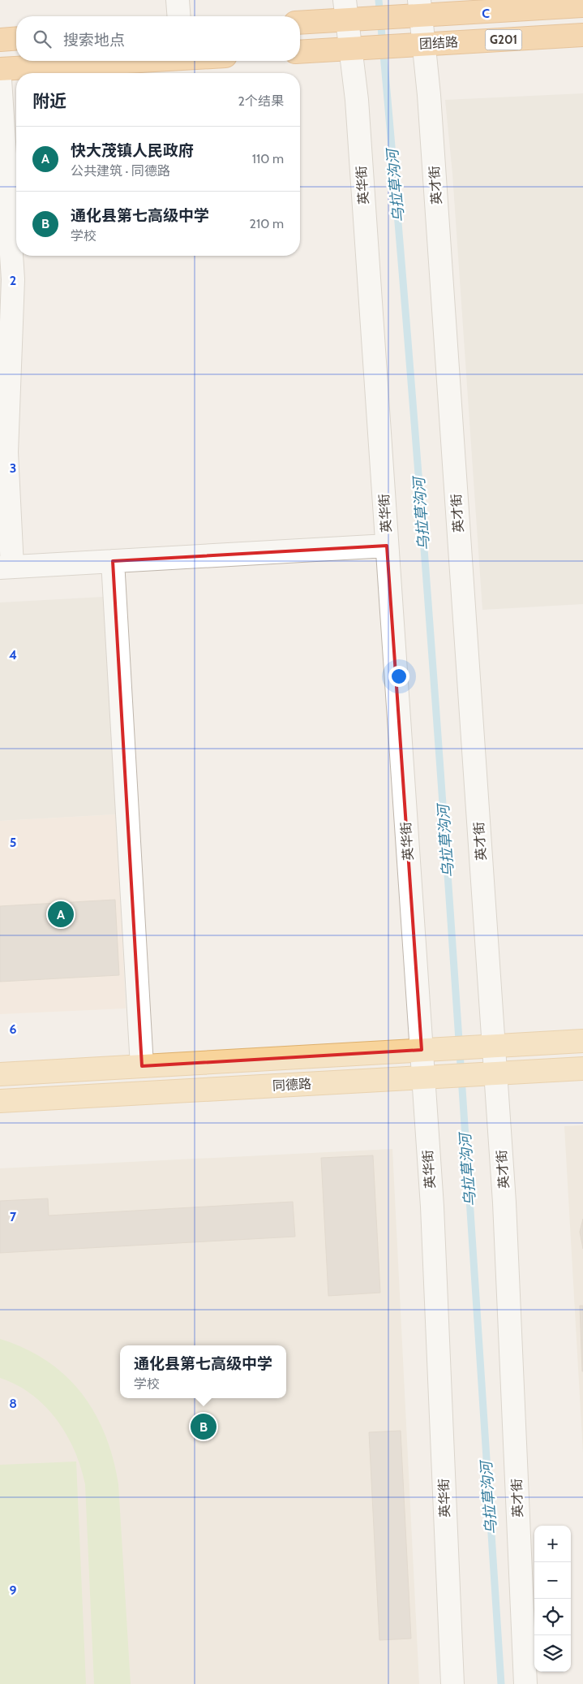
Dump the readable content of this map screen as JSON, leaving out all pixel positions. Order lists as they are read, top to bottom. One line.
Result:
{"streets":{"highway":["G201","团结路"],"main road":["同德路"],"street":["英华街","英才街"]},"crossings":[["G201","英华街"],["G201","英才街"],["团结路","英华街"],["团结路","英才街"],["英华街","同德路"],["英才街","同德路"]],"water":["乌拉草沟河"],"page":{"search":"搜索地点","heading":["附近","2个结果"],"list":[{"mark":"A","name":"快大茂镇人民政府","note":"公共建筑 · 同德路","value":"110 m"},{"mark":"B","name":"通化县第七高级中学","note":"学校","value":"210 m"}],"pins":["A","B"],"popup":["通化县第七高级中学","学校"],"map_buttons":["+","−"]},"grid":{"columns":["C"],"rows":["2","3","4","5","6","7","8","9"]}}
